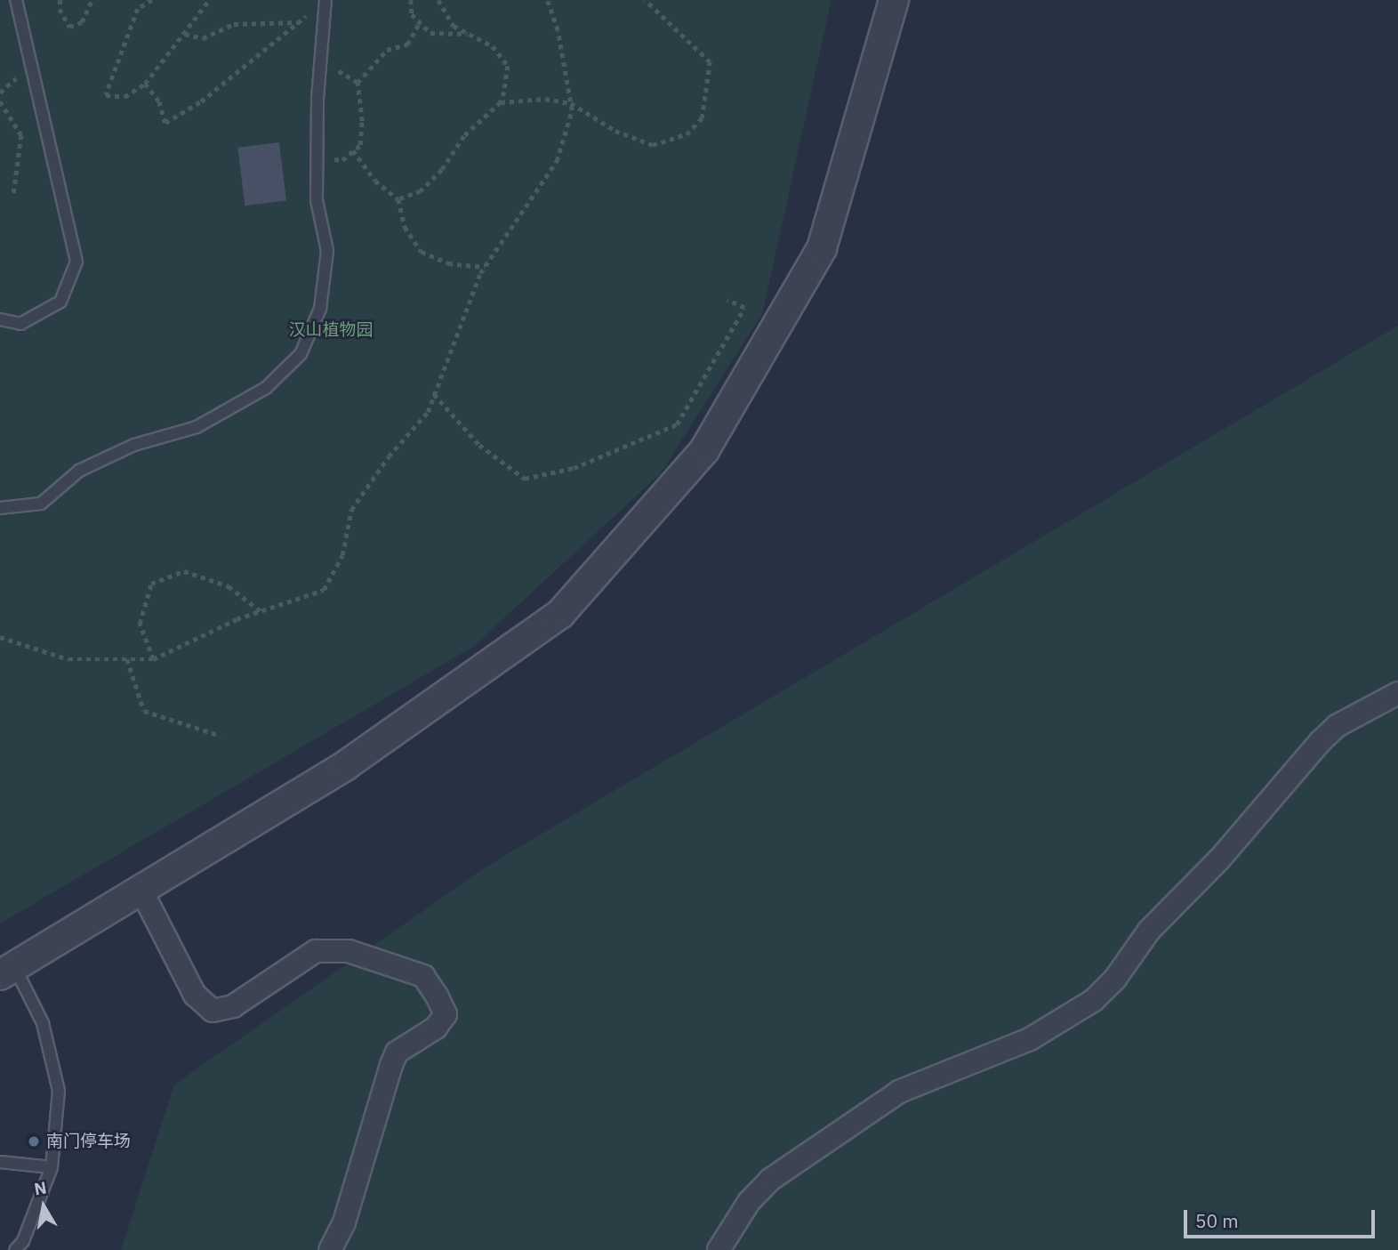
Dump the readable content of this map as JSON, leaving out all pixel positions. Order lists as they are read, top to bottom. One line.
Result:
{"parks":["汉山植物园"],"places":["南门停车场"],"scale_bar":"50 m","north":"top"}
